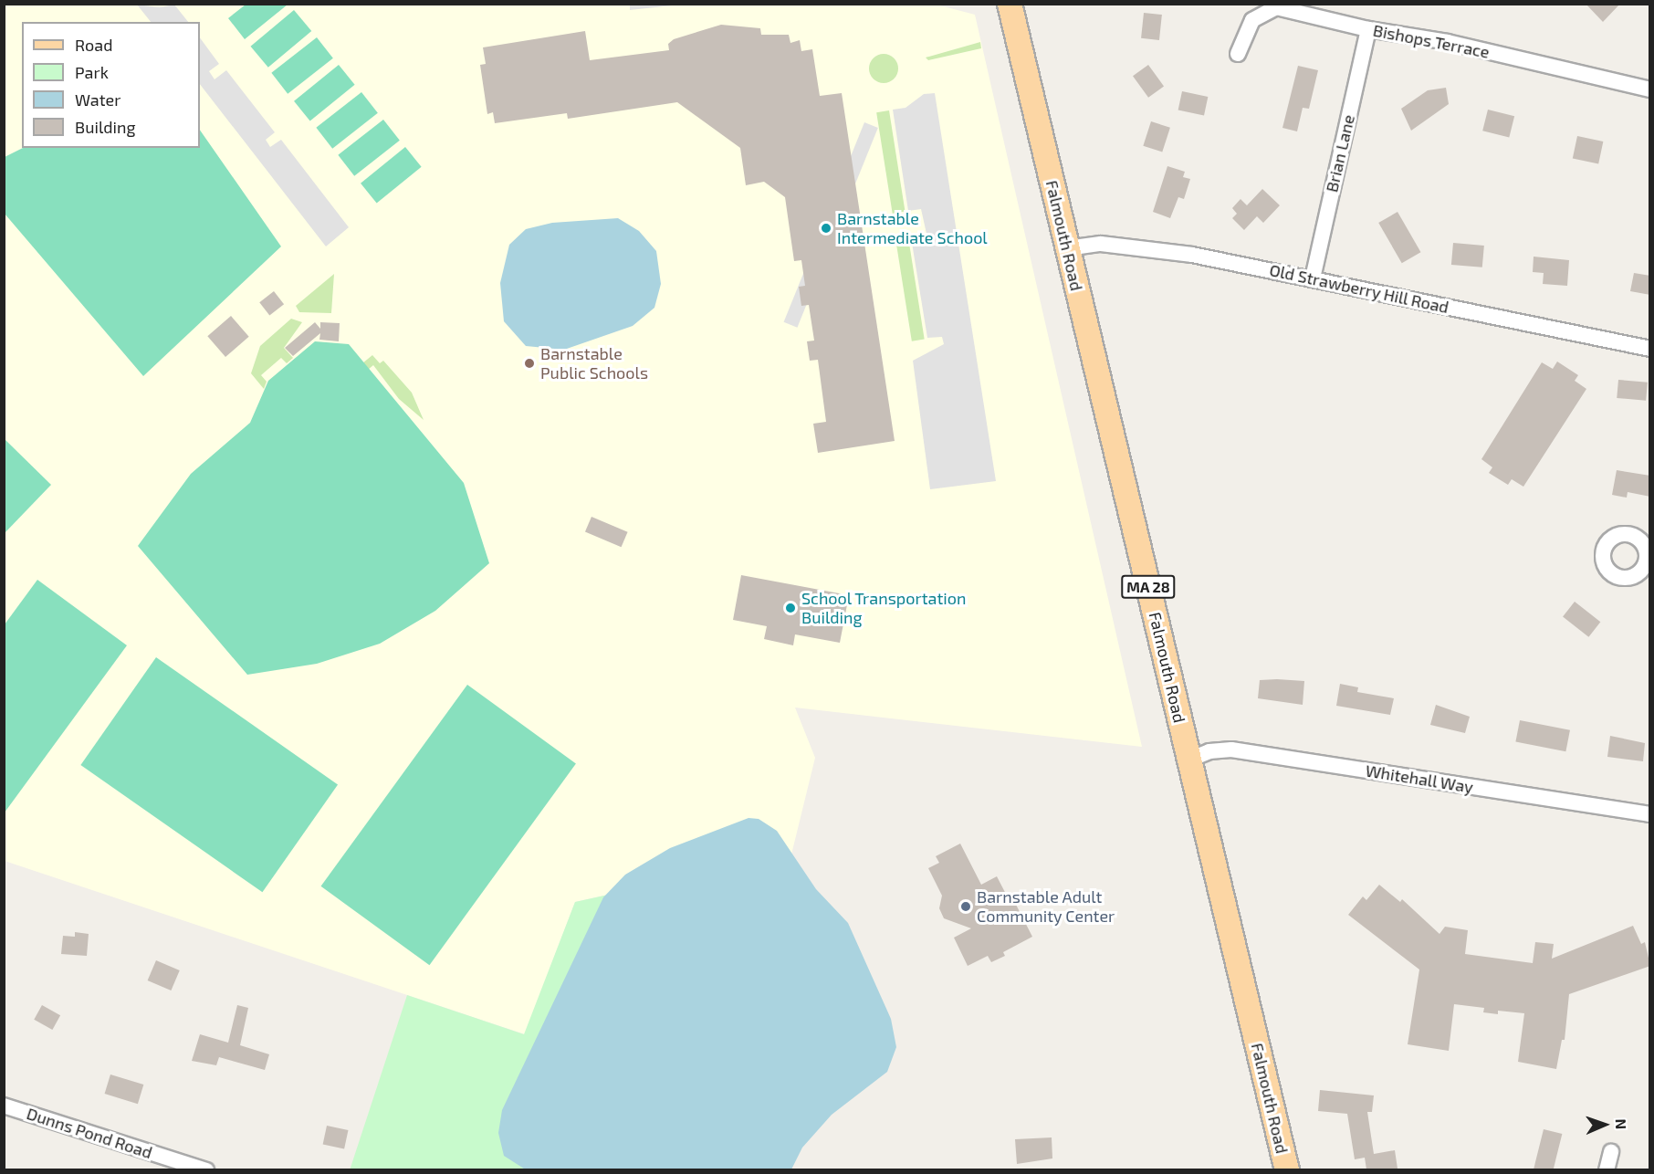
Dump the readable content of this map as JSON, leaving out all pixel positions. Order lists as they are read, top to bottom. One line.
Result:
{"streets":{"main road":["Falmouth Road","MA 28"],"street":["Bishops Terrace","Brian Lane","Old Strawberry Hill Road","Whitehall Way","Dunns Pond Road"]},"crossings":[["Bishops Terrace","Brian Lane"],["Brian Lane","Old Strawberry Hill Road"],["Falmouth Road","Old Strawberry Hill Road"],["Falmouth Road","Whitehall Way"]],"places":["Barnstable Intermediate School","Barnstable Public Schools","School Transportation Building","Barnstable Adult Community Center"],"legend":["Road","Park","Water","Building"],"north":"right"}
